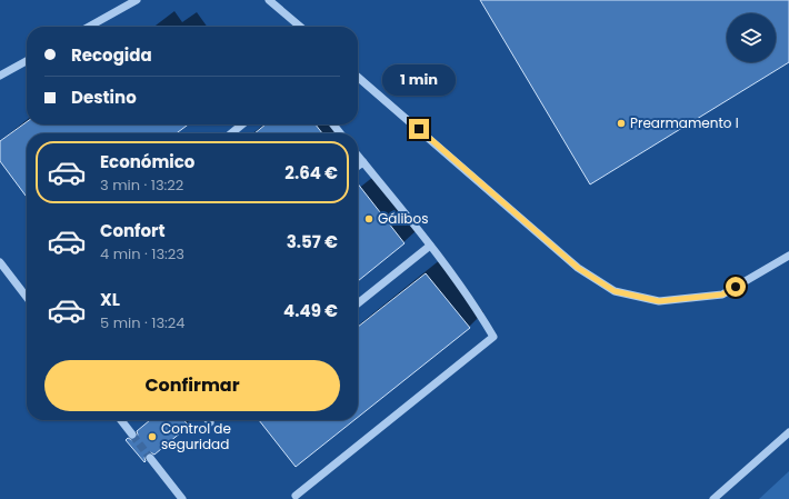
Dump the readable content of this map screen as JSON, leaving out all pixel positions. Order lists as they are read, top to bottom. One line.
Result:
{"places":["Prearmamento I","Gálibos","Control de seguridad"],"page":{"banner":["Recogida","Destino"],"bubble":"1 min","list":[{"name":"Económico","note":"3 min · 13:22","value":"2.64 €"},{"name":"Confort","note":"4 min · 13:23","value":"3.57 €"},{"name":"XL","note":"5 min · 13:24","value":"4.49 €"}],"buttons":"Confirmar"}}
